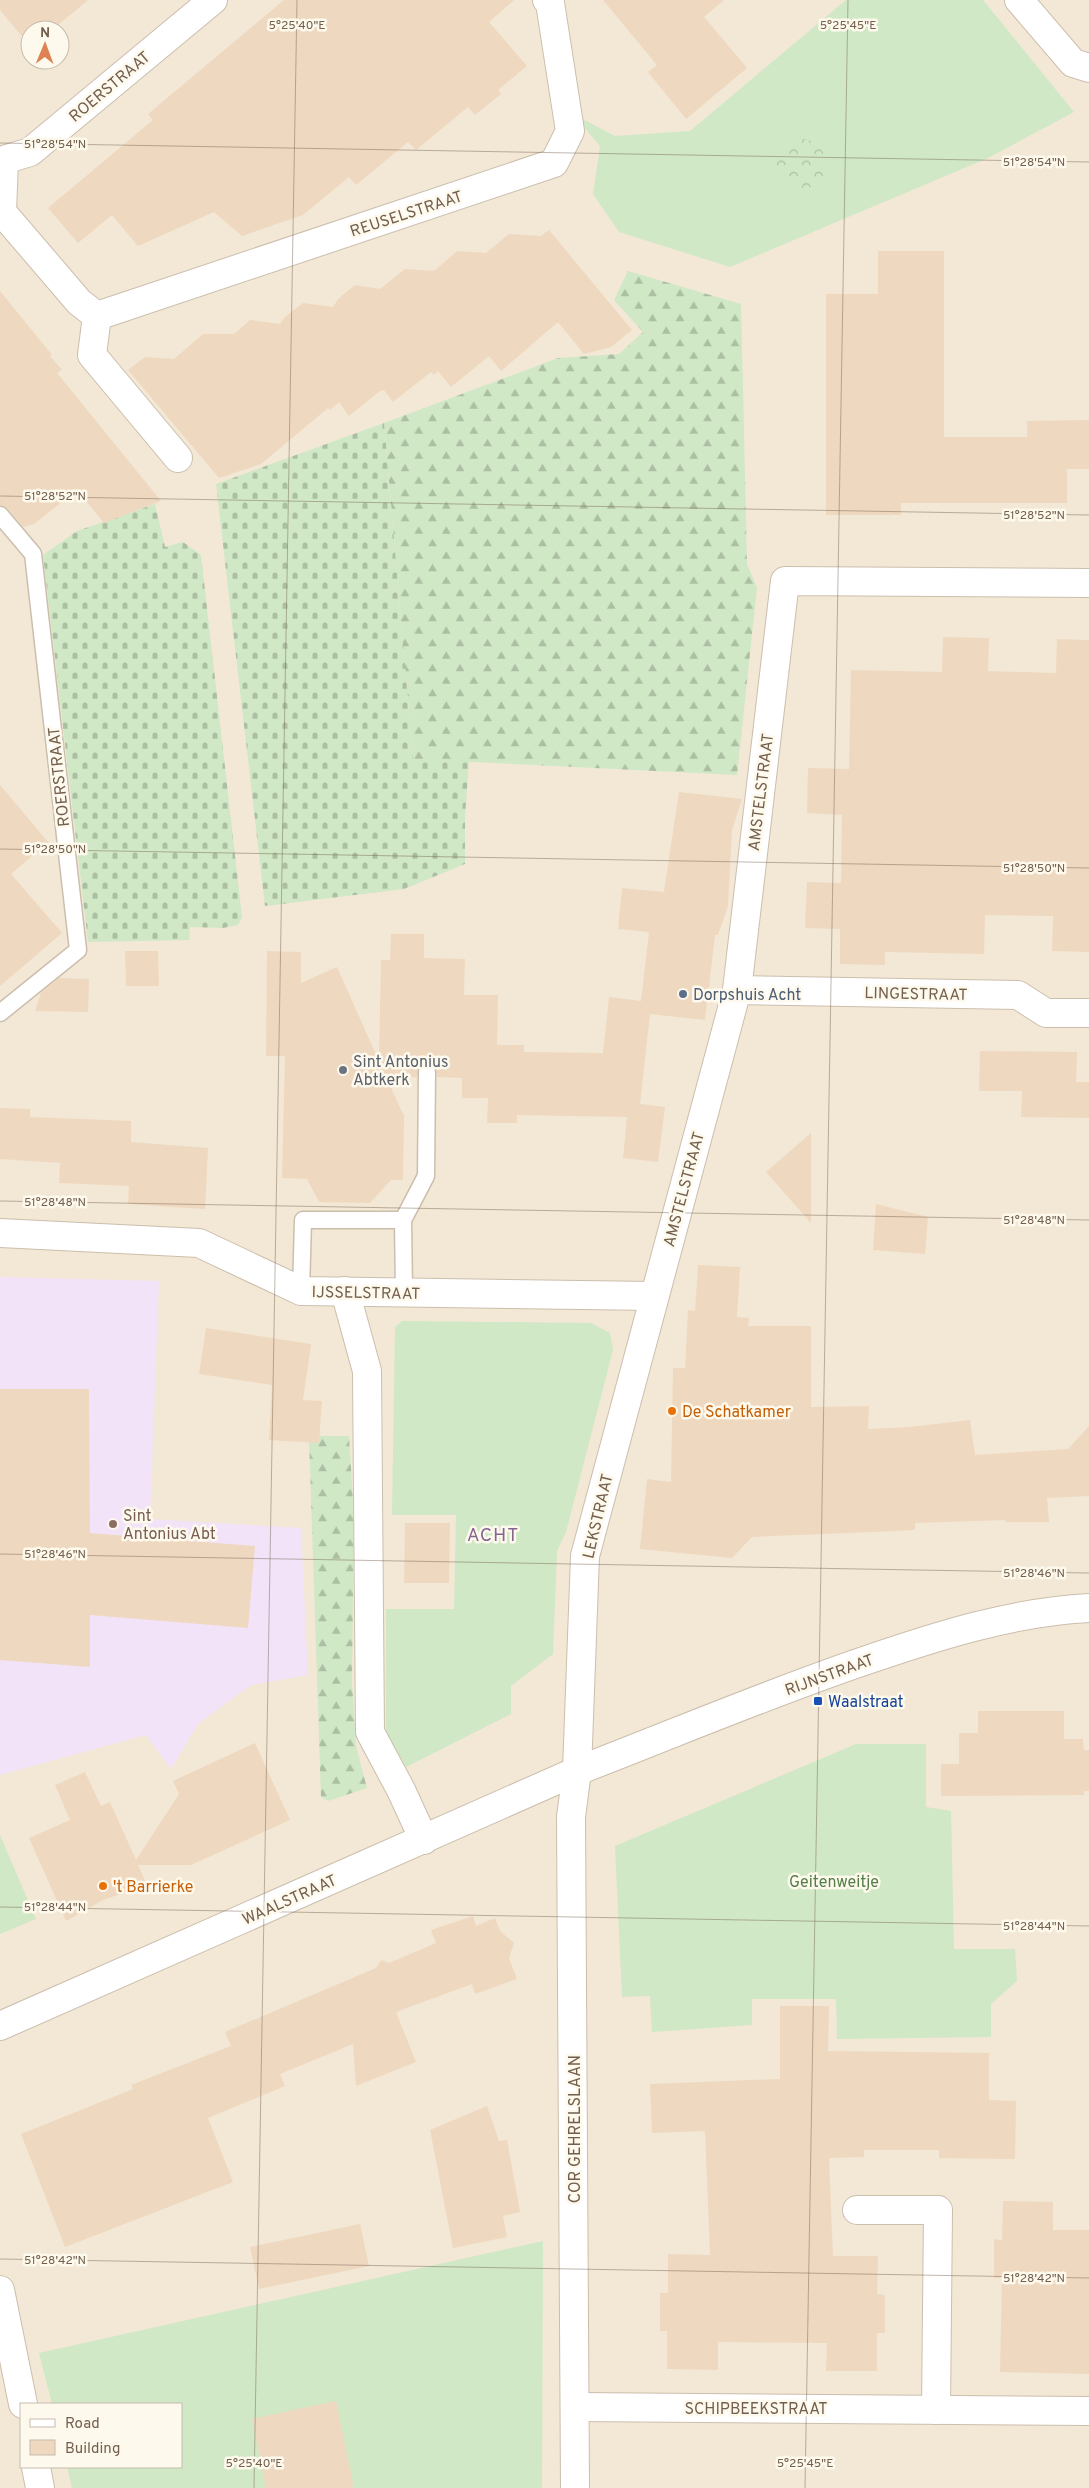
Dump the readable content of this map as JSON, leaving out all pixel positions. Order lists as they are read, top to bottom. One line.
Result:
{"streets":{"street":["ROERSTRAAT","REUSELSTRAAT","AMSTELSTRAAT","LINGESTRAAT","IJSSELSTRAAT","LEKSTRAAT","RIJNSTRAAT","WAALSTRAAT","COR GEHRELSLAAN","SCHIPBEEKSTRAAT"]},"crossings":[["AMSTELSTRAAT","LINGESTRAAT"],["AMSTELSTRAAT","IJSSELSTRAAT"],["AMSTELSTRAAT","LEKSTRAAT"],["IJSSELSTRAAT","LEKSTRAAT"],["LEKSTRAAT","RIJNSTRAAT"],["LEKSTRAAT","WAALSTRAAT"],["LEKSTRAAT","COR GEHRELSLAAN"],["RIJNSTRAAT","WAALSTRAAT"],["RIJNSTRAAT","COR GEHRELSLAAN"],["WAALSTRAAT","COR GEHRELSLAAN"],["COR GEHRELSLAAN","SCHIPBEEKSTRAAT"]],"districts":["ACHT"],"parks":["Geitenweitje"],"places":{"other":["Dorpshuis Acht","Sint Antonius Abtkerk","De Schatkamer","Sint Antonius Abt","'t Barrierke"],"transit":["Waalstraat"]},"legend":["Road","Building"],"north":"top","coordinates":["5°25'40\"E","5°25'45\"E","51°28'54\"N","51°28'52\"N","51°28'50\"N","51°28'48\"N","51°28'46\"N","51°28'44\"N","51°28'42\"N"]}
